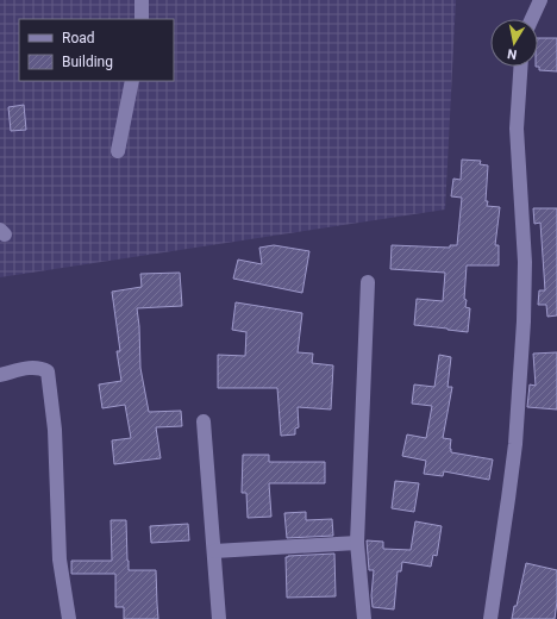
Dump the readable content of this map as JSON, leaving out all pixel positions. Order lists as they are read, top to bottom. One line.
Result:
{"legend":["Road","Building"],"north":"bottom"}
